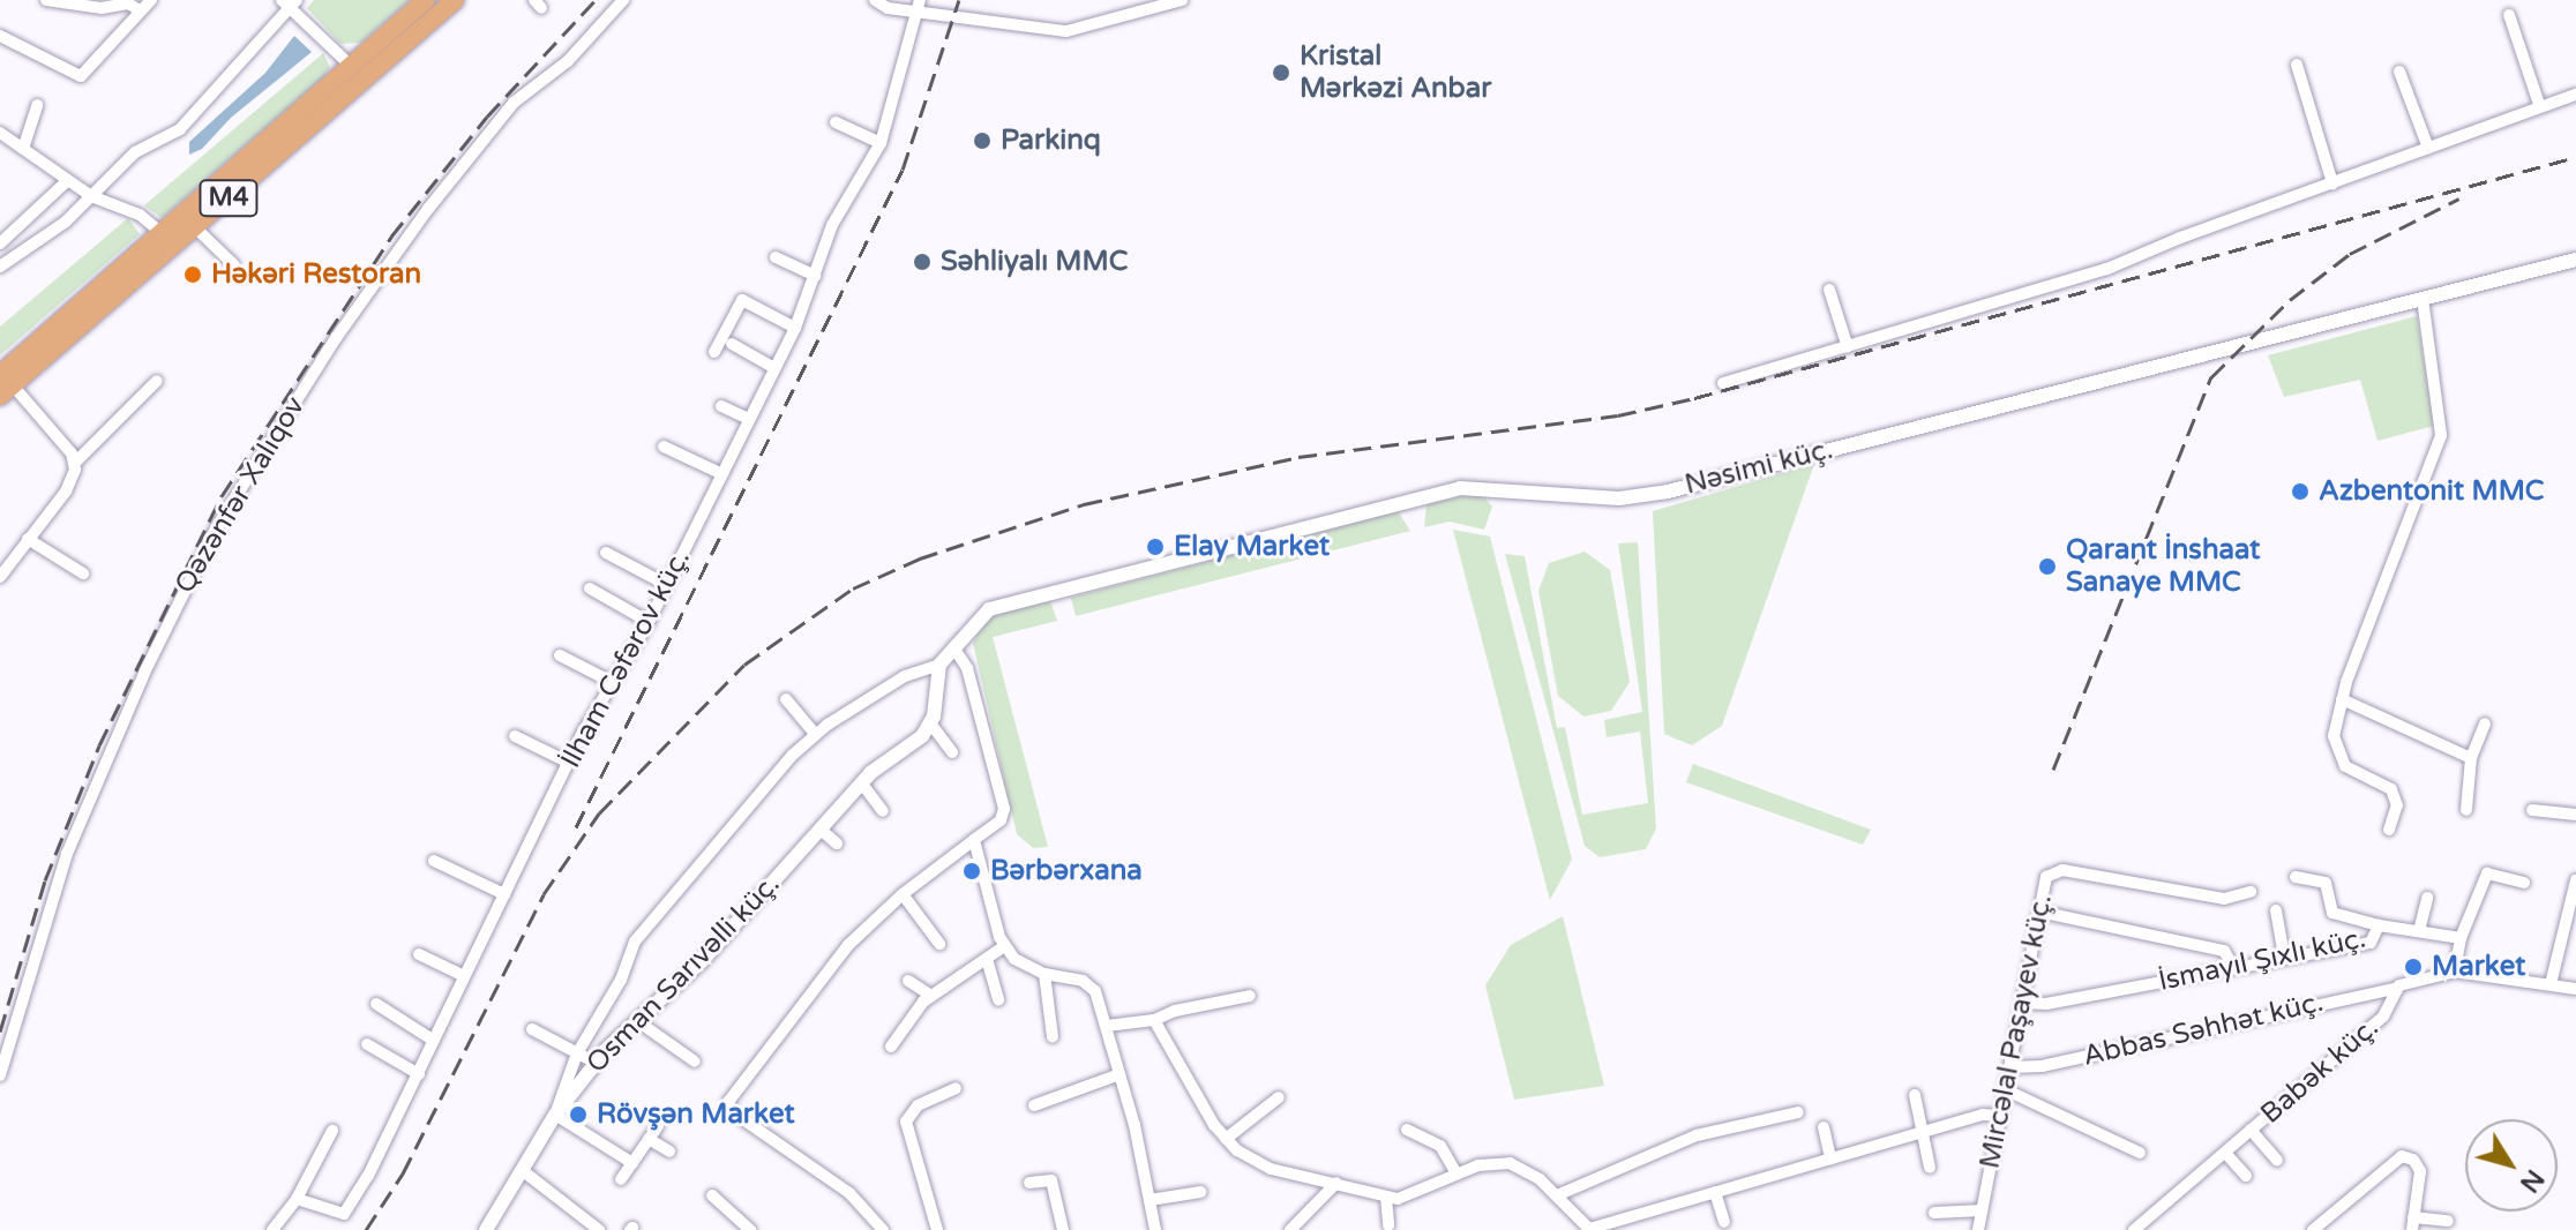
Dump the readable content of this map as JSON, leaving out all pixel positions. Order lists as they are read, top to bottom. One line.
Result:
{"streets":{"highway":["M4"],"street":["Nəsimi küç.","Qəzənfər Xalıqov","İlham Cəfərov küç.","İsmayıl Şıxlı küç.","Osman Sarıvəlli küç.","Abbas Səhhət küç.","Mircəlal Paşayev küç.","Babək küç."]},"crossings":[["İsmayıl Şıxlı küç.","Mircəlal Paşayev küç."],["Abbas Səhhət küç.","Mircəlal Paşayev küç."],["Abbas Səhhət küç.","Babək küç."]],"places":["Kristal Mərkəzi Anbar","Parkinq","Səhliyalı MMC","Həkəri Restoran","Azbentonit MMC","Elay Market","Qarant İnshaat Sanaye MMC","Bərbərxana","Market","Rövşən Market"],"north":"bottom right"}
